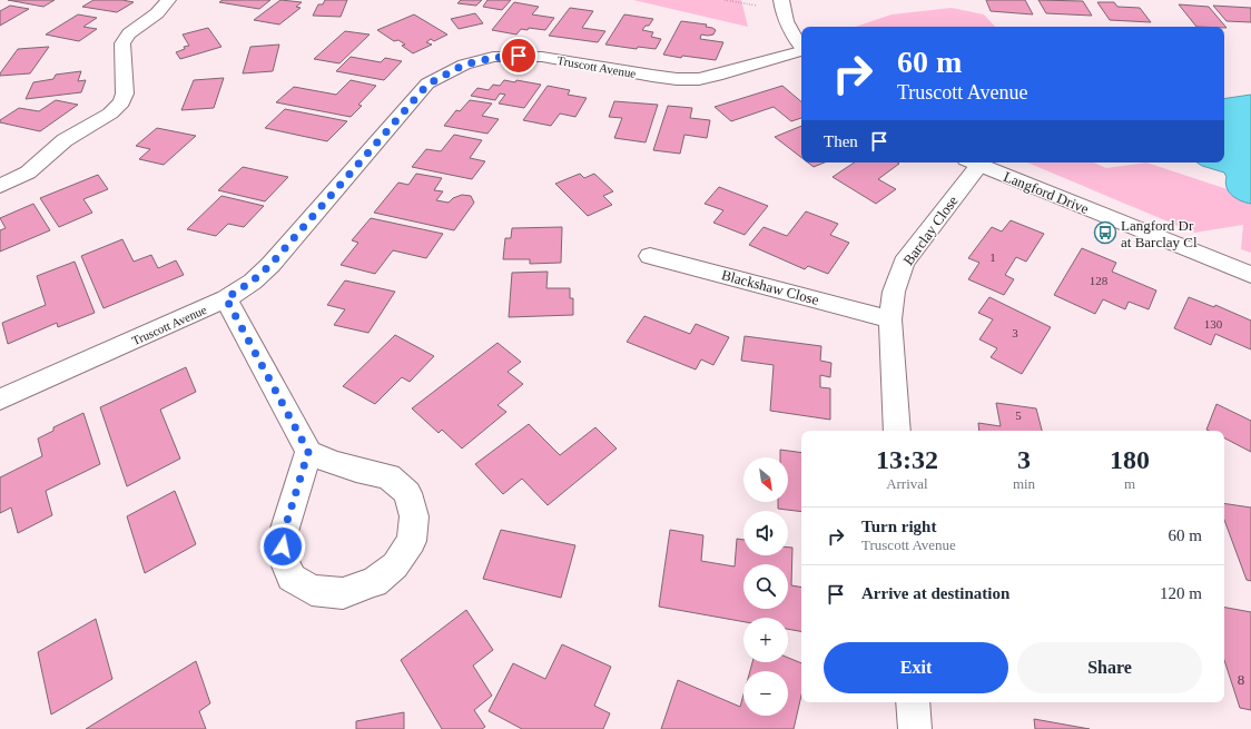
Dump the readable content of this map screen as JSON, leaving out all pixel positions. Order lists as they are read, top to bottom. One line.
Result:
{"streets":{"street":["Truscott Avenue","Langford Drive","Barclay Close","Blackshaw Close"]},"crossings":[["Langford Drive","Barclay Close"],["Barclay Close","Blackshaw Close"]],"places":{"bus stop":["Langford Dr at Barclay Cl"]},"house_numbers":["1","128","130","3","5","8"],"north":"bottom right","page":{"turn":["60 m","Truscott Avenue"],"then":"Then","eta":["13:32","Arrival","3","min","180","m"],"map_buttons":["+","−"],"list":[{"name":"Turn right","note":"Truscott Avenue","value":"60 m"},{"name":"Arrive at destination","value":"120 m"}],"buttons":["Exit","Share"]}}
